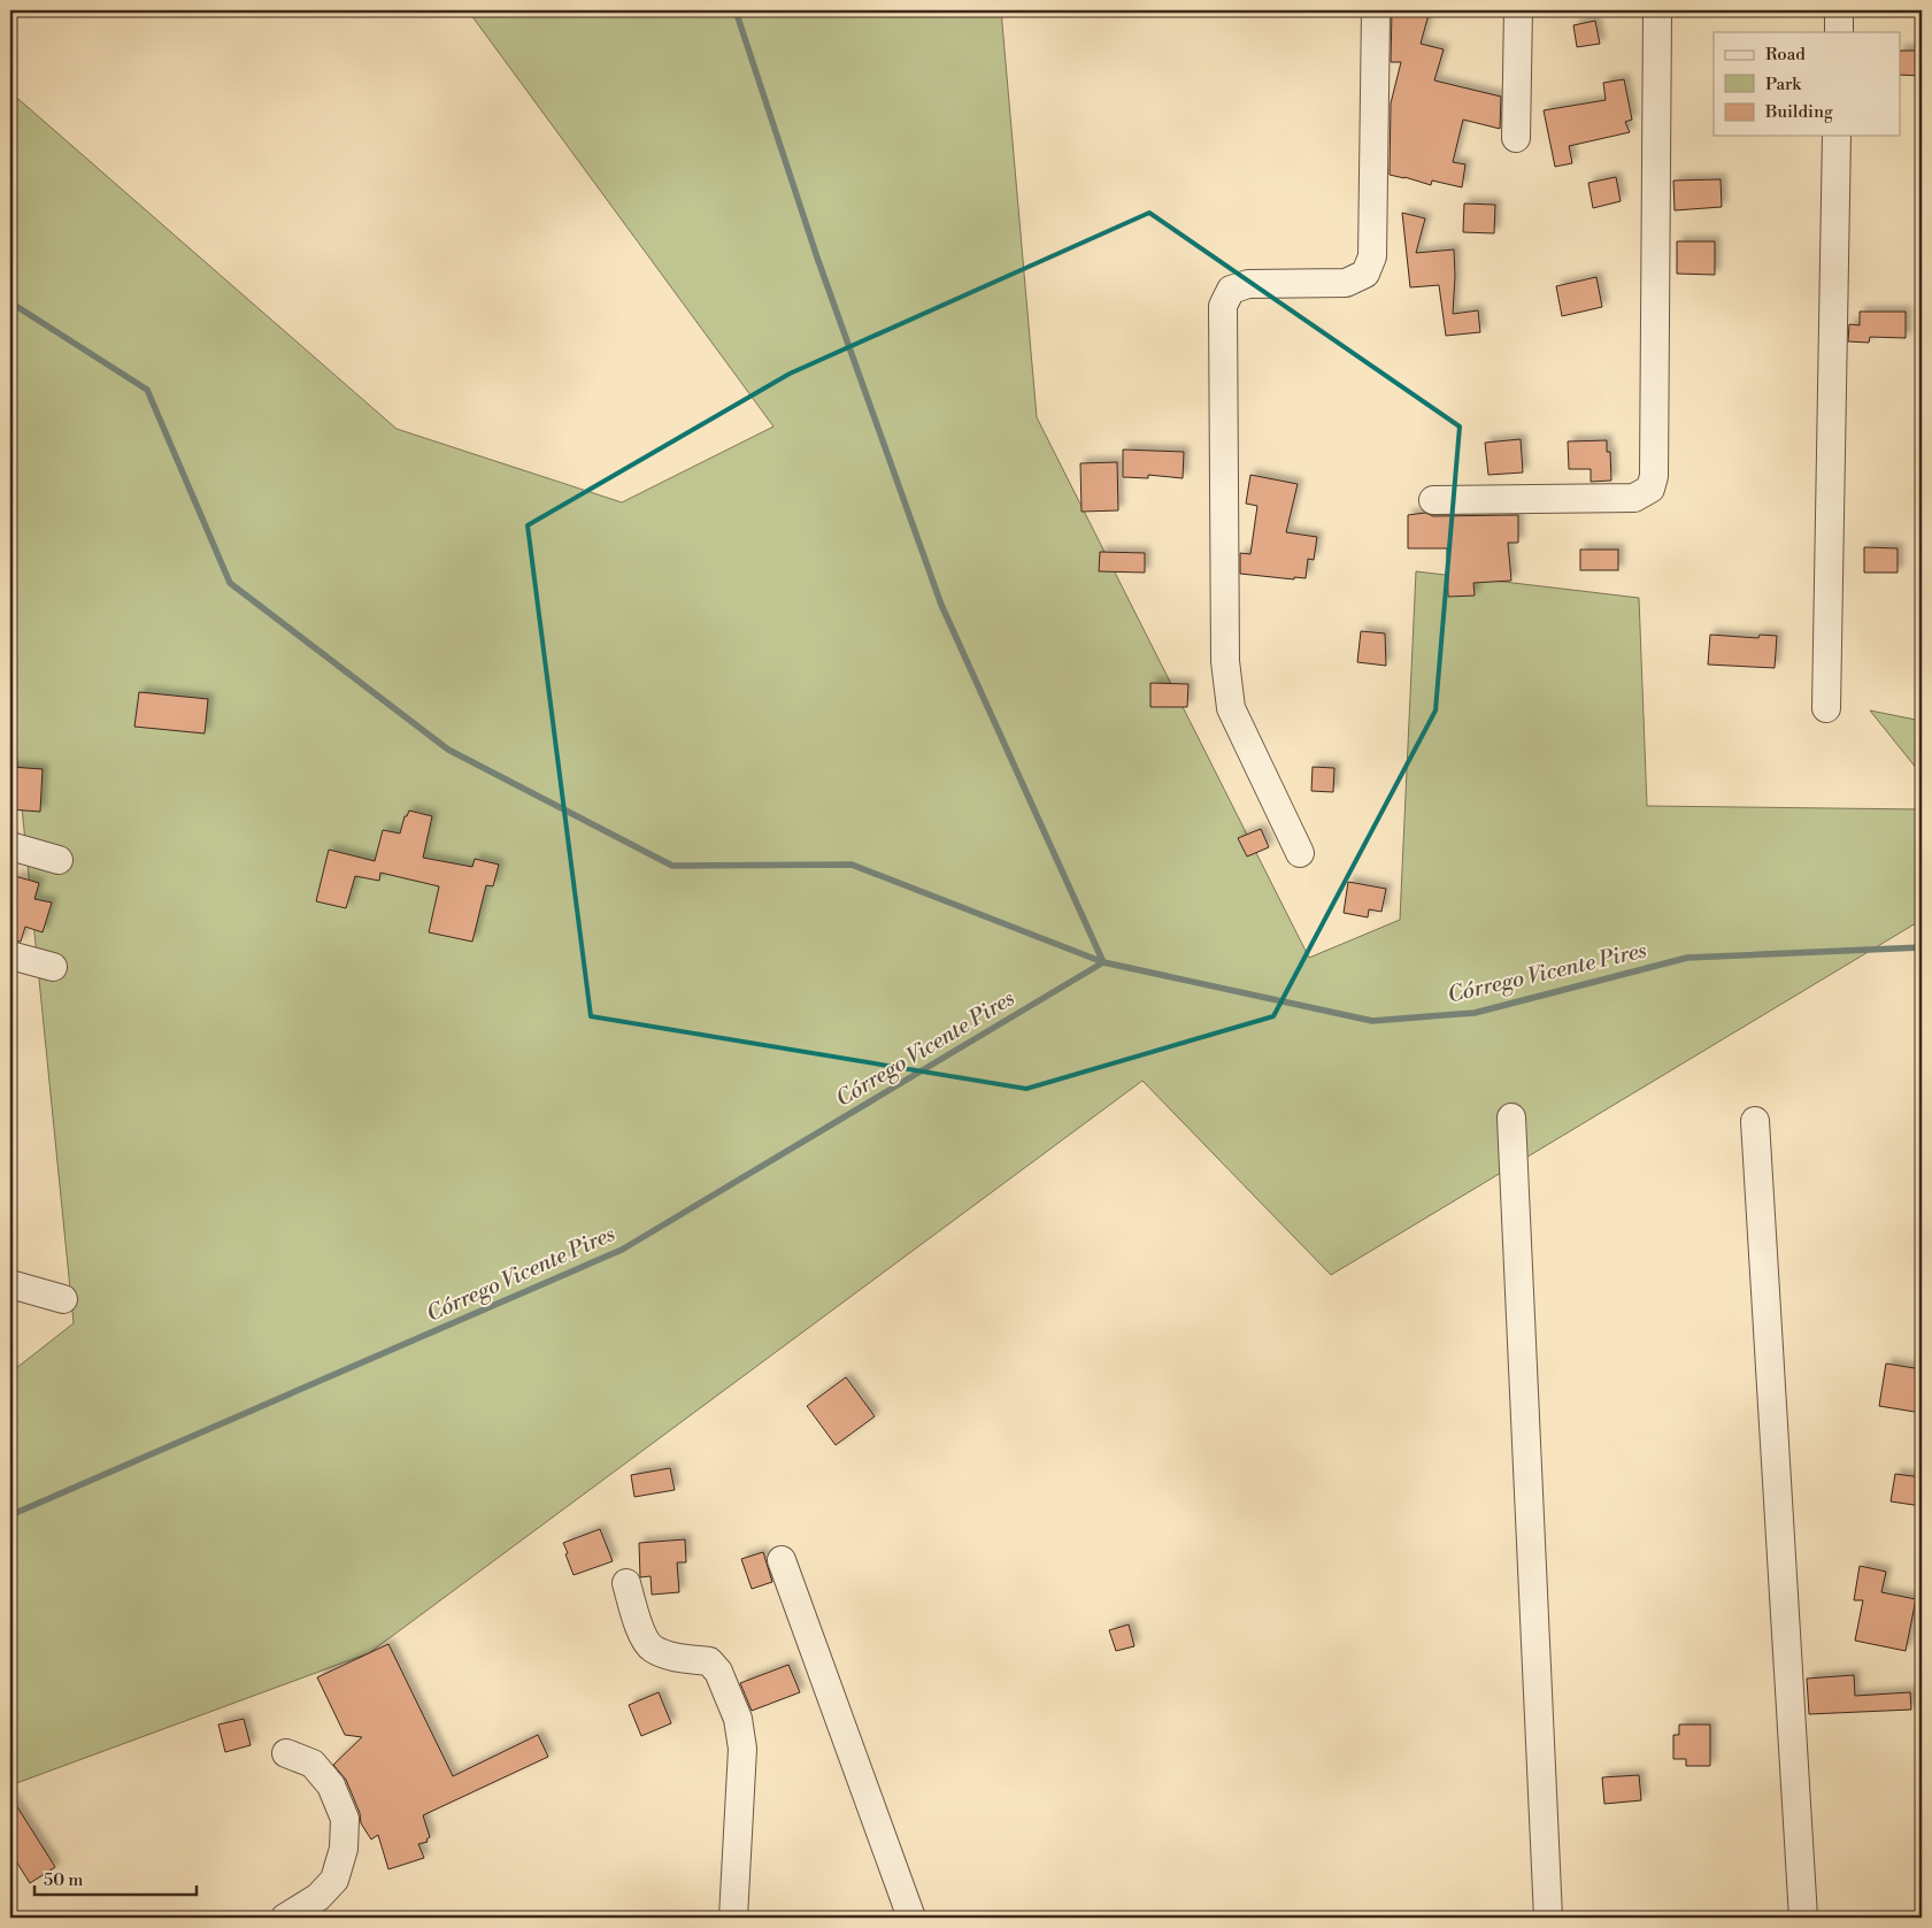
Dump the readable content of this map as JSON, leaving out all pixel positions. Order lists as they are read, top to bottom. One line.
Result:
{"water":["Córrego Vicente Pires"],"legend":["Road","Park","Building"],"scale_bar":"50 m"}
